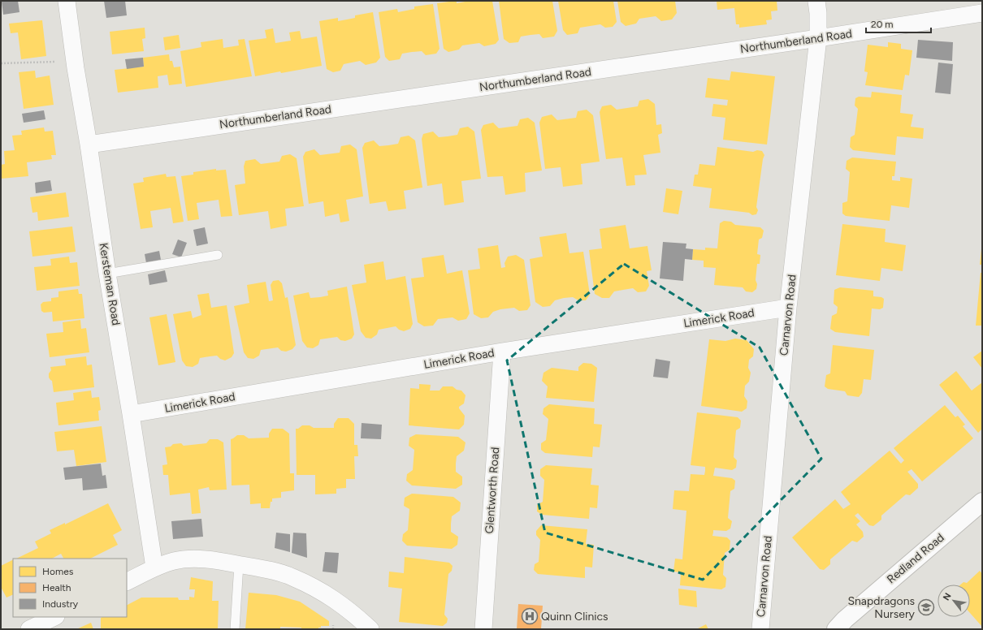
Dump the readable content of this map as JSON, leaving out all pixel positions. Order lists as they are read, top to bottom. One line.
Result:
{"streets":{"street":["Northumberland Road","Kersteman Road","Carnarvon Road","Limerick Road","Glentworth Road","Redland Road"]},"crossings":[["Northumberland Road","Kersteman Road"],["Northumberland Road","Carnarvon Road"],["Kersteman Road","Limerick Road"],["Carnarvon Road","Limerick Road"],["Limerick Road","Glentworth Road"]],"places":{"school or university":["Snapdragons Nursery"],"hospital":["Quinn Clinics"]},"legend":["Homes","Health","Industry"],"scale_bar":"20 m","north":"top left"}
